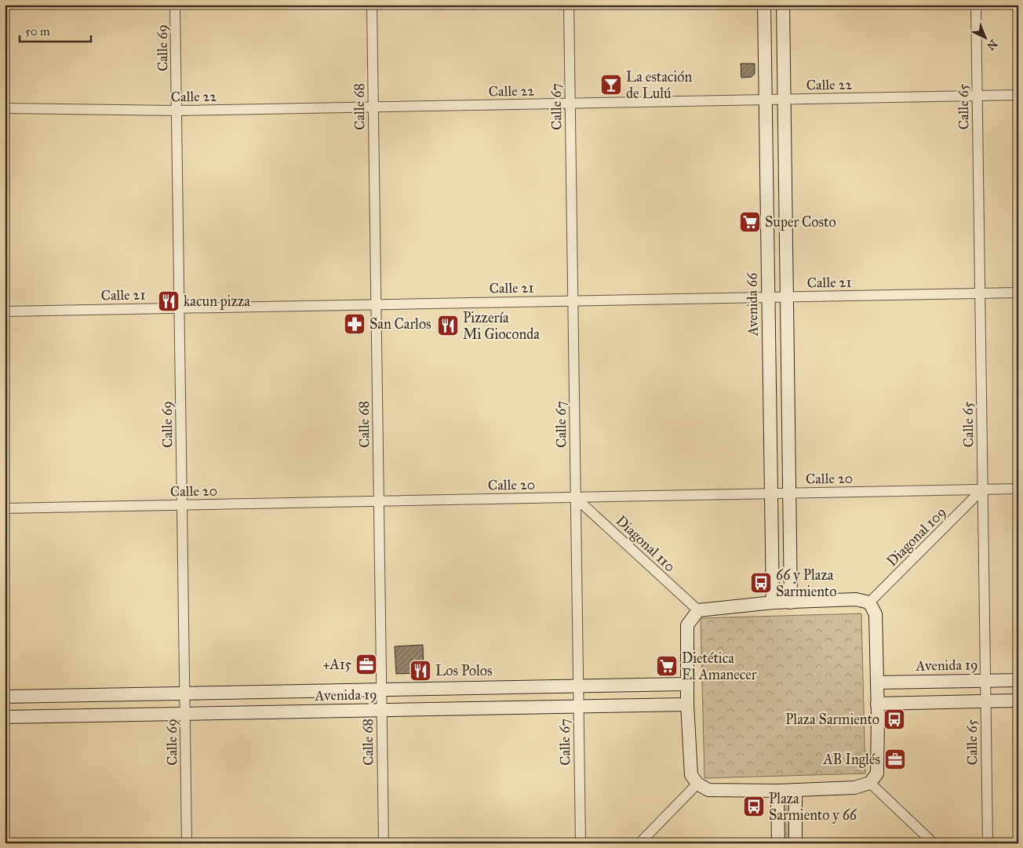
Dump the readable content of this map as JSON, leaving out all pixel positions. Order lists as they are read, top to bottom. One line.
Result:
{"streets":{"main road":["Avenida 66","Avenida 19"],"street":["Calle 69","Calle 22","Calle 68","Calle 67","Calle 65","Calle 21","Calle 20","Diagonal 109","Diagonal 110"]},"crossings":[["Calle 69","Calle 22"],["Calle 69","Calle 21"],["Calle 69","Calle 20"],["Calle 69","Avenida 19"],["Calle 22","Calle 68"],["Calle 22","Calle 67"],["Calle 22","Calle 65"],["Calle 22","Avenida 66"],["Calle 68","Calle 21"],["Calle 68","Calle 20"],["Calle 68","Avenida 19"],["Calle 67","Calle 21"],["Calle 67","Calle 20"],["Calle 67","Diagonal 110"],["Calle 67","Avenida 19"],["Calle 65","Calle 21"],["Calle 65","Calle 20"],["Calle 65","Diagonal 109"],["Calle 65","Avenida 19"],["Calle 21","Avenida 66"],["Avenida 66","Calle 20"],["Calle 20","Diagonal 109"],["Calle 20","Diagonal 110"]],"places":{"bar":["La estación de Lulú"],"supermarket":["Super Costo","Dietética El Amanecer"],"restaurant":["kacun pizza","Pizzería Mi Gioconda","Los Polos"],"pharmacy":["San Carlos"],"bus stop":["66 y Plaza Sarmiento","Plaza Sarmiento","Plaza Sarmiento y 66"],"office":["+A15","AB Inglés"]},"scale_bar":"50 m","north":"bottom right"}
